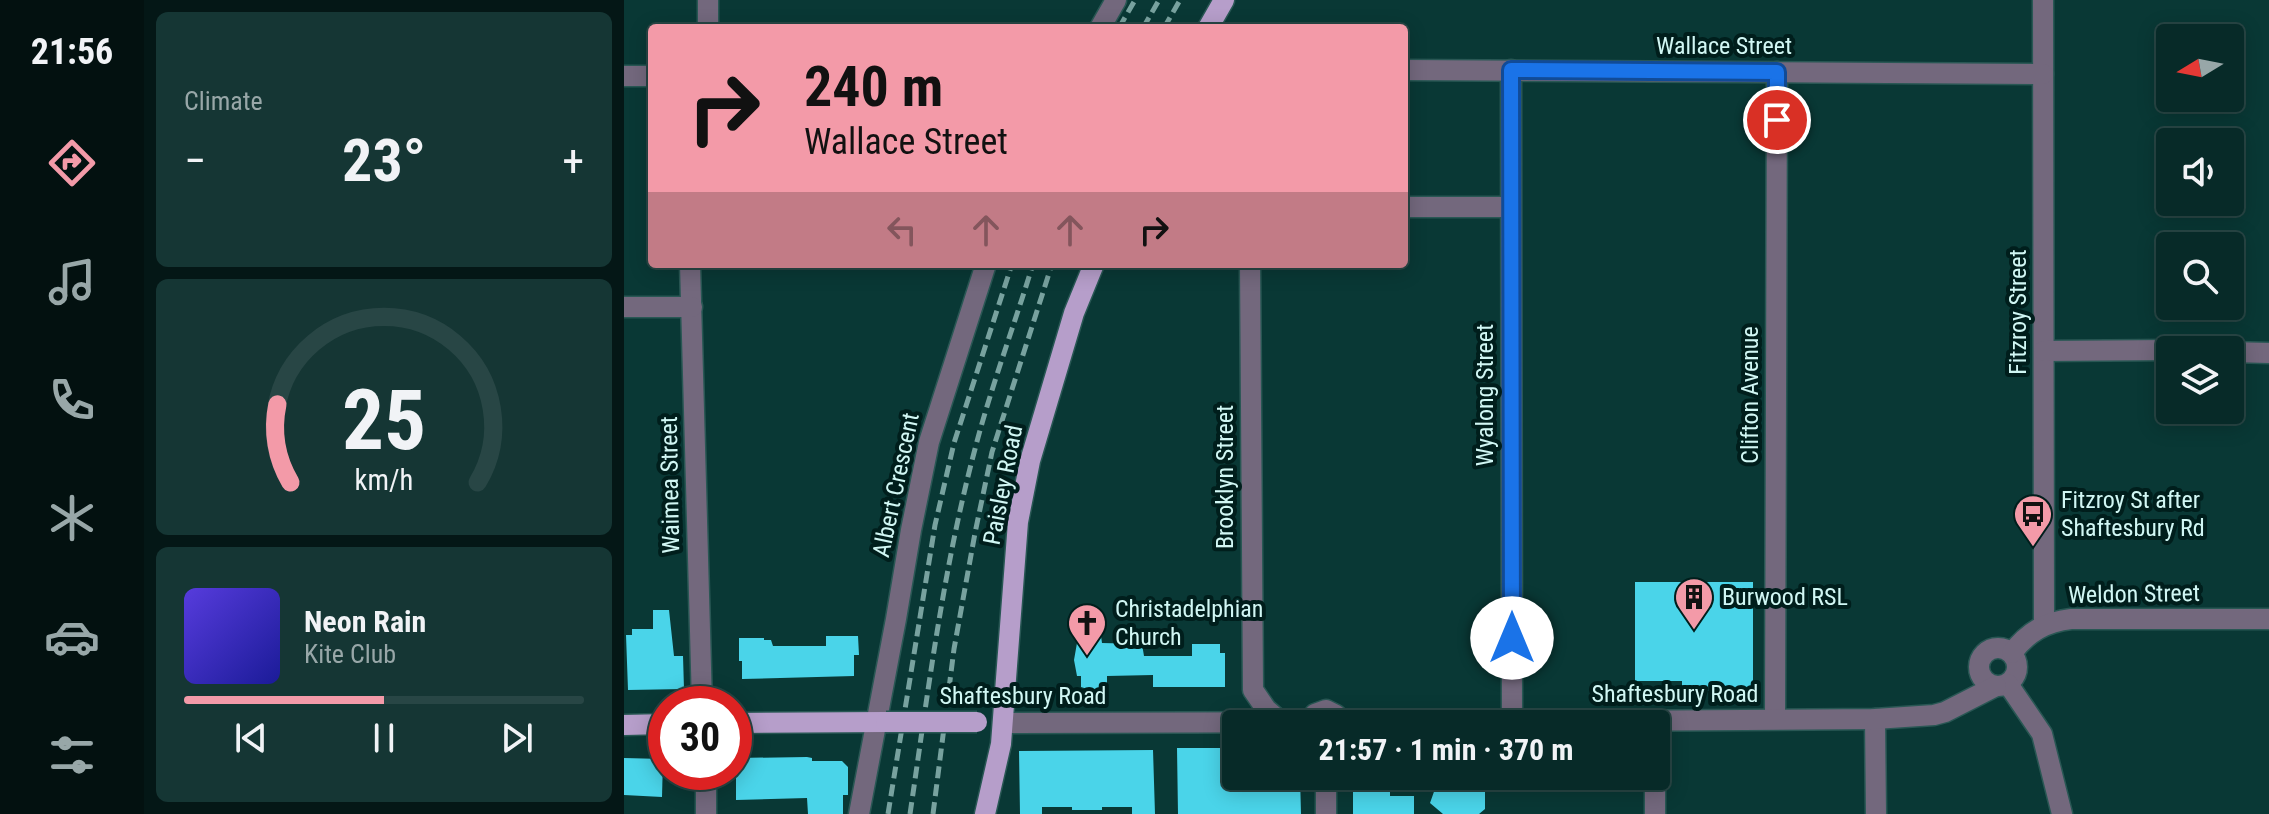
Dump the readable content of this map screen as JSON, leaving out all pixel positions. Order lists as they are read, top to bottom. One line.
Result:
{"streets":{"main road":["Paisley Road","Shaftesbury Road"],"street":["Wallace Street","Fitzroy Street","Wyalong Street","Clifton Avenue","Brooklyn Street","Waimea Street","Albert Crescent","Weldon Street"]},"crossings":[["Wallace Street","Fitzroy Street"],["Wallace Street","Wyalong Street"],["Wallace Street","Clifton Avenue"],["Fitzroy Street","Weldon Street"],["Clifton Avenue","Shaftesbury Road"],["Albert Crescent","Shaftesbury Road"],["Paisley Road","Shaftesbury Road"],["Weldon Street","Shaftesbury Road"]],"places":{"bus stop":["Fitzroy St after Shaftesbury Rd"],"building":["Burwood RSL"],"church":["Christadelphian Church"]},"north":"left","page":{"tabs":"21:56","tile":"Climate","turn":["240 m","Wallace Street"],"heat":["−","23°","+"],"song":["Neon Rain","Kite Club"],"limit":"30","trip":"21:57 · 1 min · 370 m","gauge":["25","km/h"]}}
